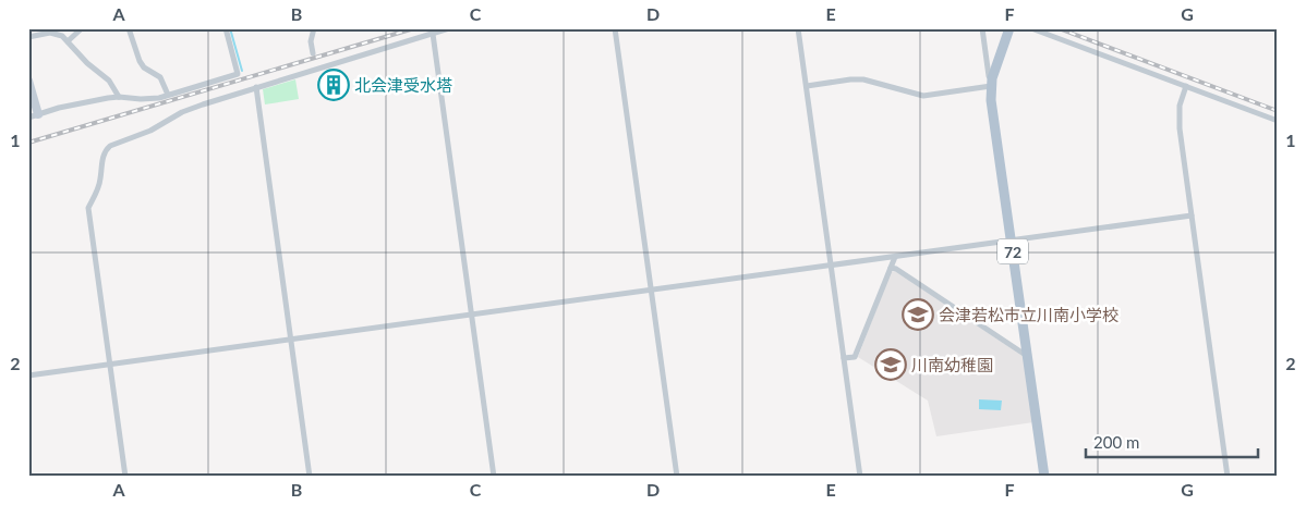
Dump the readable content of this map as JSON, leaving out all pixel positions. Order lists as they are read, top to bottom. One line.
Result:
{"streets":{"main road":["72"]},"places":{"building":["北会津受水塔"],"school or university":["会津若松市立川南小学校","川南幼稚園"]},"scale_bar":"200 m","grid":{"columns":["A","B","C","D","E","F","G"],"rows":["1","2"]}}
